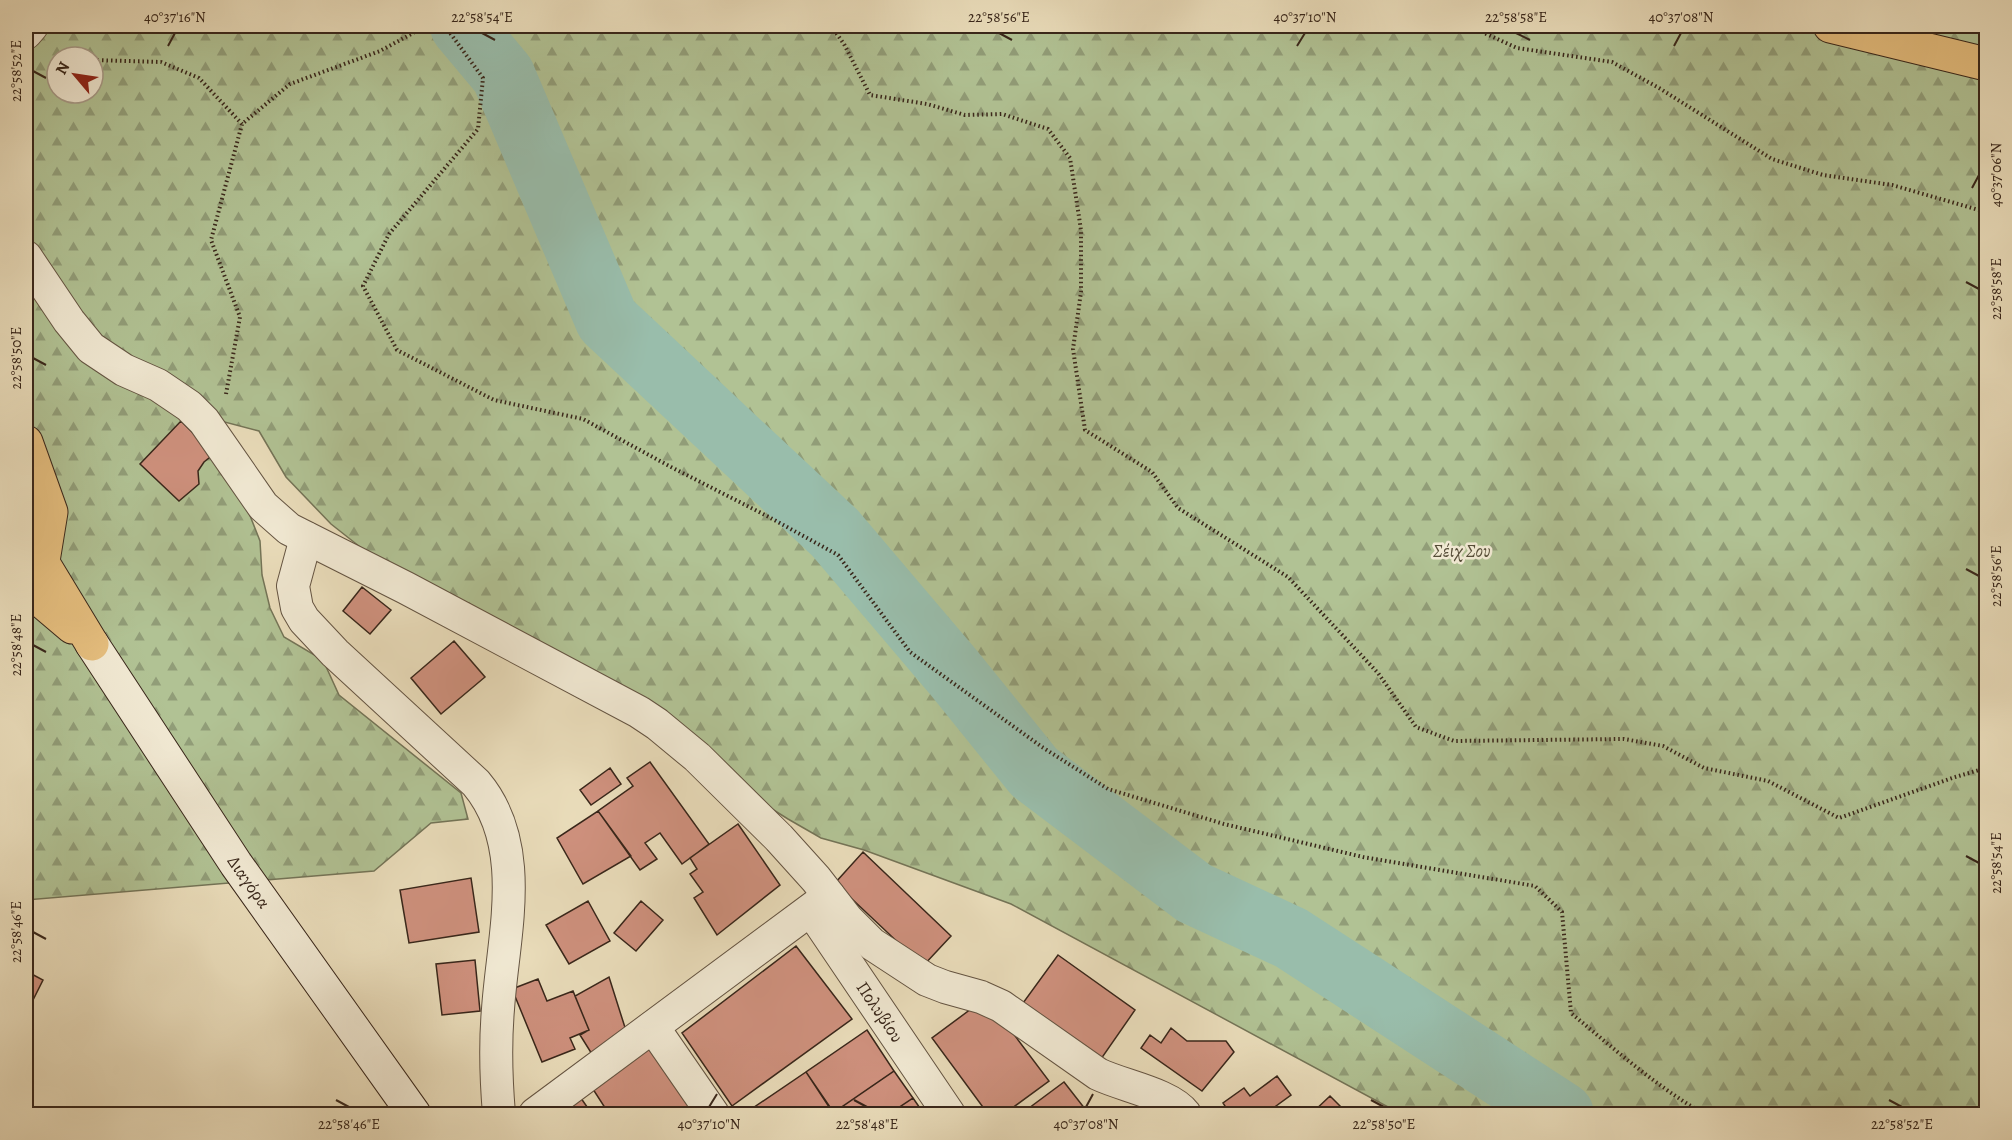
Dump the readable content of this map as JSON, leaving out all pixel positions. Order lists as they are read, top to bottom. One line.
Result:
{"streets":{"main road":["Διαγόρα"],"street":["Πολυβίου"]},"parks":["Σέιχ Σου"],"north":"top left","coordinates":["40°37'16\"N","22°58'54\"E","22°58'56\"E","40°37'10\"N","22°58'58\"E","40°37'08\"N","22°58'52\"E","40°37'06\"N","22°58'50\"E","22°58'48\"E","22°58'46\"E"]}
